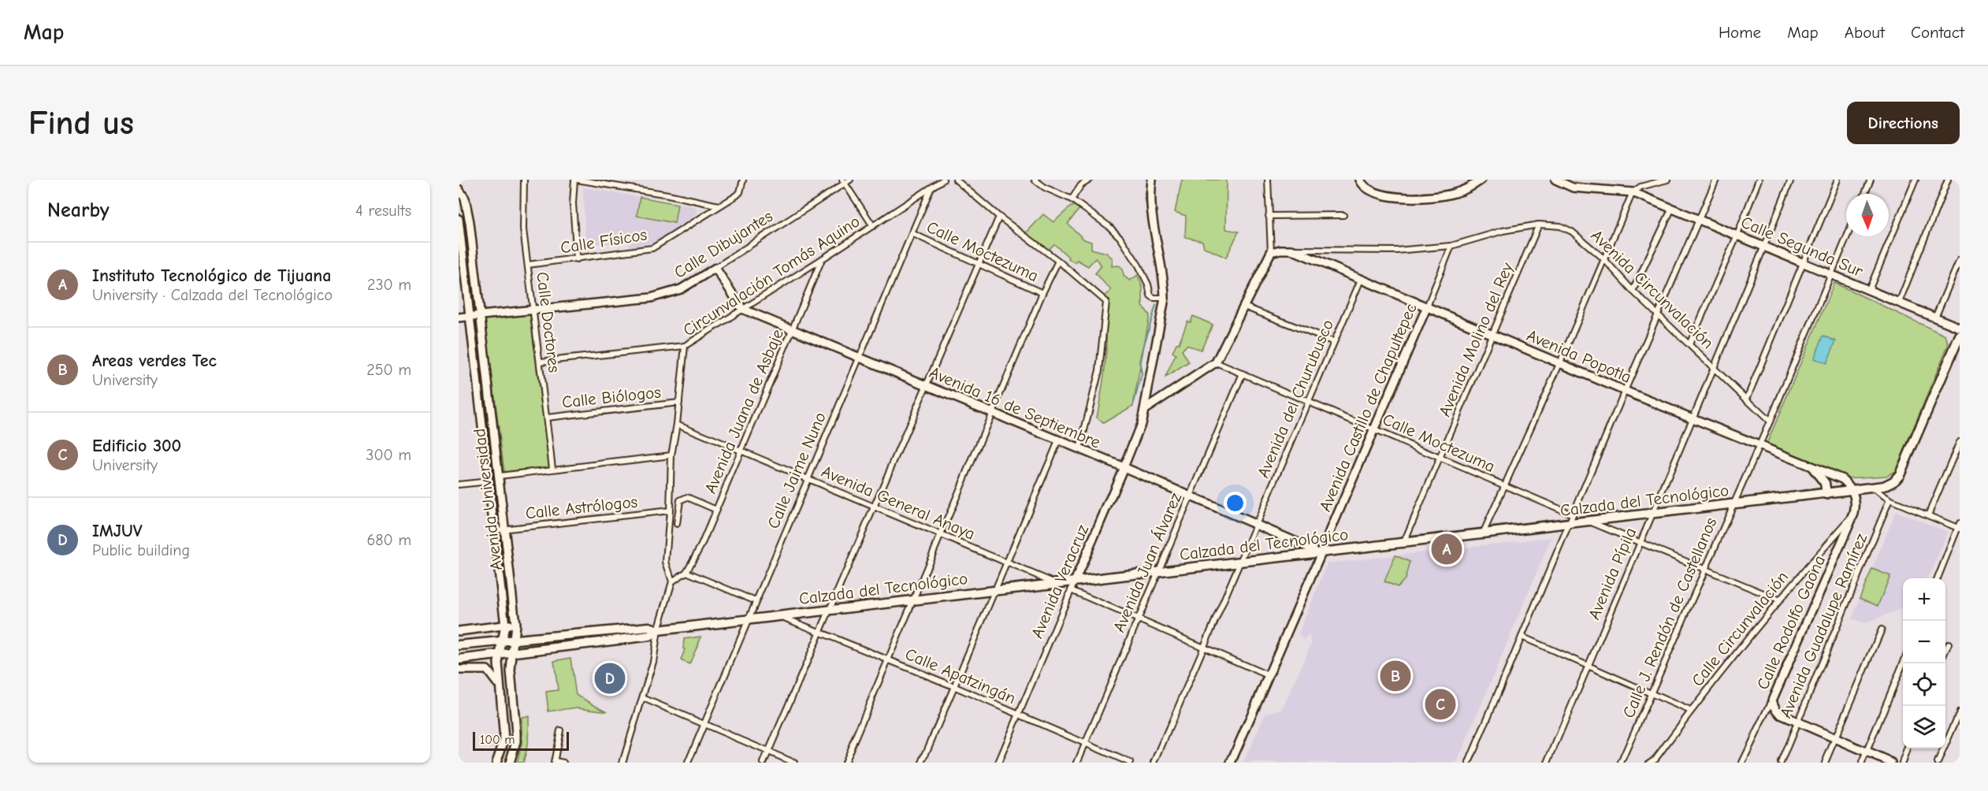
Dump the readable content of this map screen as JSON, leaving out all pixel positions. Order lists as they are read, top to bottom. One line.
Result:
{"streets":{"main road":["Calzada del Tecnológico"],"street":["Calle Físicos","Calle Dibujantes","Calle Segunda Sur","Calle Moctezuma","Circunvalación Tomás Aquino","Avenida Circunvalación","Calle Doctores","Avenida Molino del Rey","Avenida Popotla","Calle Biólogos","Avenida del Churubusco","Avenida 16 de Septiembre","Avenida Castillo de Chapultepec","Avenida Juana de Asbaje","Calle Jaime Nuno","Avenida Universidad","Avenida General Anaya","Calle Astrólogos","Avenida Juan Álvarez","Avenida Pípila","Avenida Veracruz","Calle J. Rendón de Castellanos","Calle Rodolfo Gaona","Avenida Guadalupe Ramírez","Calle Circunvalación","Calle Apatzingán"]},"crossings":[["Calle Físicos","Calle Doctores"],["Calle Dibujantes","Calle Doctores"],["Calle Dibujantes","Avenida Universidad"],["Calle Segunda Sur","Avenida Pípila"],["Calle Segunda Sur","Calle J. Rendón de Castellanos"],["Calle Moctezuma","Avenida Molino del Rey"],["Calle Moctezuma","Avenida del Churubusco"],["Calle Moctezuma","Avenida Castillo de Chapultepec"],["Calle Moctezuma","Calle Jaime Nuno"],["Calle Moctezuma","Avenida Juan Álvarez"],["Circunvalación Tomás Aquino","Calle Biólogos"],["Circunvalación Tomás Aquino","Avenida 16 de Septiembre"],["Circunvalación Tomás Aquino","Avenida Juana de Asbaje"],["Circunvalación Tomás Aquino","Calle Jaime Nuno"],["Circunvalación Tomás Aquino","Avenida General Anaya"],["Circunvalación Tomás Aquino","Calle Astrólogos"],["Avenida Circunvalación","Avenida Molino del Rey"],["Avenida Circunvalación","Avenida Popotla"],["Avenida Circunvalación","Avenida Castillo de Chapultepec"],["Avenida Circunvalación","Avenida Pípila"],["Avenida Circunvalación","Calle J. Rendón de Castellanos"],["Calle Doctores","Calle Biólogos"],["Avenida Molino del Rey","Avenida Popotla"],["Avenida Molino del Rey","Calzada del Tecnológico"],["Avenida Popotla","Avenida del Churubusco"],["Avenida Popotla","Avenida Castillo de Chapultepec"],["Avenida Popotla","Calzada del Tecnológico"],["Avenida Popotla","Avenida Pípila"],["Avenida Popotla","Calle J. Rendón de Castellanos"],["Avenida Popotla","Calle Rodolfo Gaona"],["Avenida del Churubusco","Avenida 16 de Septiembre"],["Avenida del Churubusco","Calzada del Tecnológico"],["Avenida 16 de Septiembre","Avenida Castillo de Chapultepec"],["Avenida 16 de Septiembre","Avenida Juana de Asbaje"],["Avenida 16 de Septiembre","Calle Jaime Nuno"],["Avenida 16 de Septiembre","Calzada del Tecnológico"],["Avenida 16 de Septiembre","Avenida Juan Álvarez"],["Avenida 16 de Septiembre","Avenida Veracruz"],["Avenida Castillo de Chapultepec","Calzada del Tecnológico"],["Avenida Juana de Asbaje","Avenida General Anaya"],["Calle Jaime Nuno","Calzada del Tecnológico"],["Calle Jaime Nuno","Avenida General Anaya"],["Avenida Universidad","Calzada del Tecnológico"],["Avenida Universidad","Calle Astrólogos"],["Calzada del Tecnológico","Avenida General Anaya"],["Calzada del Tecnológico","Avenida Juan Álvarez"],["Calzada del Tecnológico","Avenida Pípila"],["Calzada del Tecnológico","Avenida Veracruz"],["Calzada del Tecnológico","Calle J. Rendón de Castellanos"],["Calzada del Tecnológico","Calle Rodolfo Gaona"],["Calzada del Tecnológico","Calle Apatzingán"],["Avenida Juan Álvarez","Calle Apatzingán"],["Avenida Veracruz","Calle Apatzingán"],["Calle Rodolfo Gaona","Calle Circunvalación"]],"scale_bar":"100 m","north":"bottom","page":{"header":"Map","nav":["Home","Map","About","Contact"],"buttons":"Directions","title":"Find us","heading":["Nearby","4 results"],"list":[{"mark":"A","name":"Instituto Tecnológico de Tijuana","note":"University · Calzada del Tecnológico","value":"230 m"},{"mark":"B","name":"Areas verdes Tec","note":"University","value":"250 m"},{"mark":"C","name":"Edificio 300","note":"University","value":"300 m"},{"mark":"D","name":"IMJUV","note":"Public building","value":"680 m"}],"pins":["A","B","D","C"],"map_buttons":["+","−"],"scale":"100 m"}}
